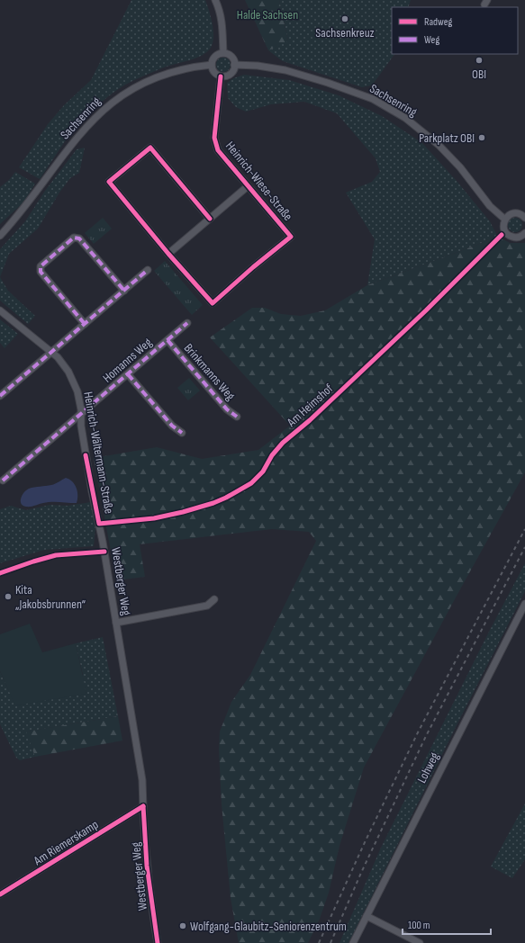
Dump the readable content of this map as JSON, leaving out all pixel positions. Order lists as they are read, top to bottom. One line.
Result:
{"streets":{"street":["Sachsenring","Heinrich-Wiese-Straße","Homanns Weg","Brinkmanns Weg","Heinrich-Wältermann-Straße","Westberger Weg","Lohweg","Am Riemerskamp"],"cycle path":["Am Heimshof"]},"crossings":[["Sachsenring","Heinrich-Wiese-Straße"],["Homanns Weg","Brinkmanns Weg"],["Homanns Weg","Heinrich-Wältermann-Straße"],["Heinrich-Wältermann-Straße","Westberger Weg"],["Westberger Weg","Am Riemerskamp"]],"parks":["Halde Sachsen"],"places":["Sachsenkreuz","OBI","Parkplatz OBI","Kita „Jakobsbrunnen“","Wolfgang-Glaubitz-Seniorenzentrum"],"legend":["Radweg","Weg"],"scale_bar":"100 m"}
